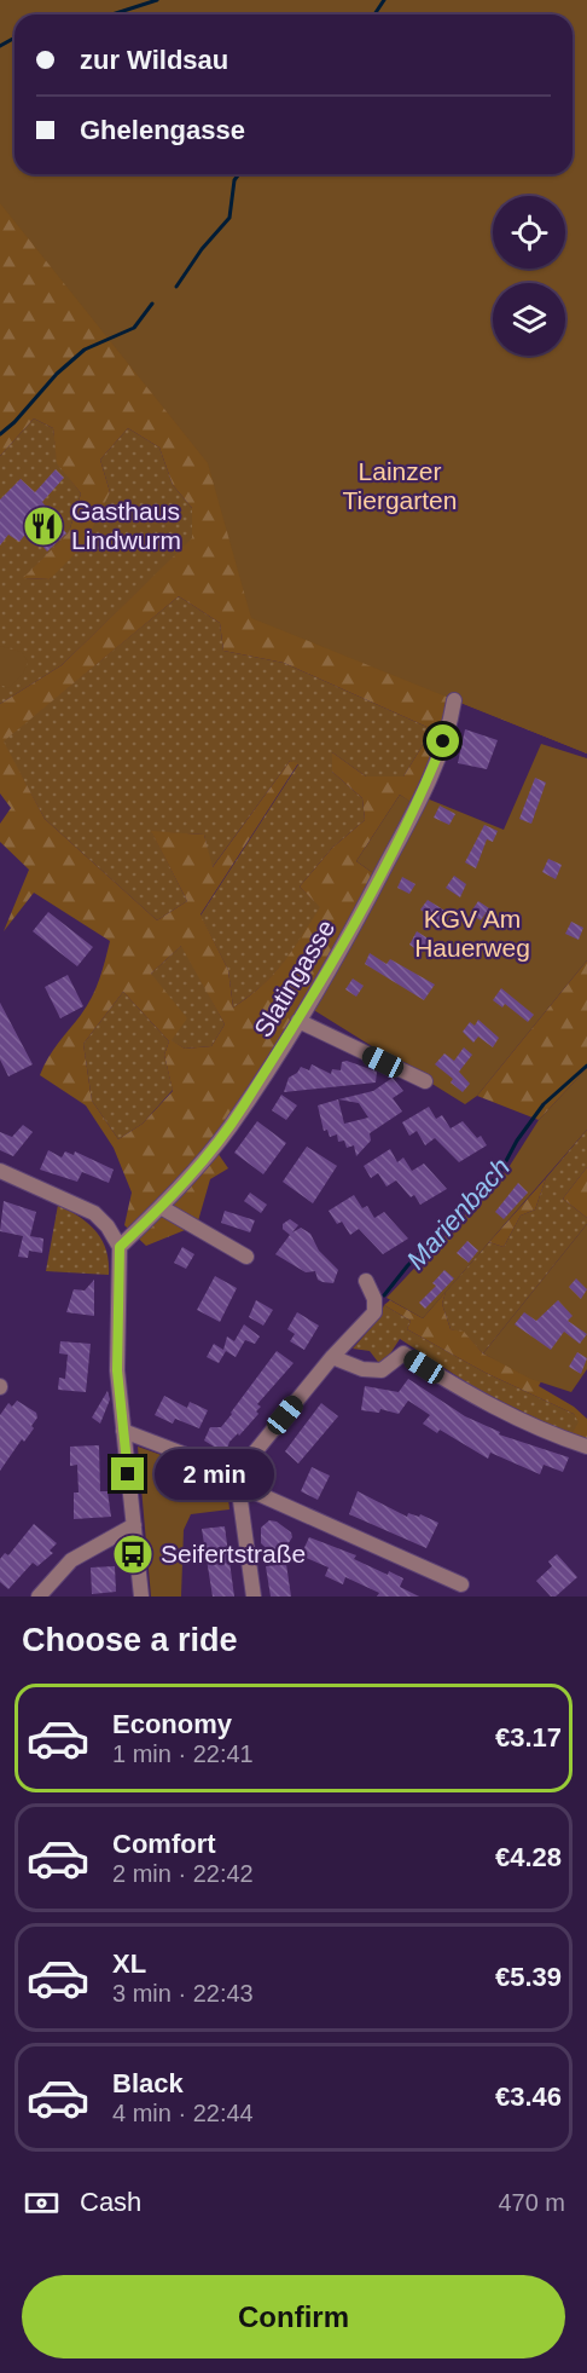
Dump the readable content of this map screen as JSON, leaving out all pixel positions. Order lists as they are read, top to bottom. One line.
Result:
{"streets":{"street":["Slatingasse"]},"water":["Marienbach"],"parks":["Lainzer Tiergarten","KGV Am Hauerweg"],"places":{"restaurant":["Gasthaus Lindwurm"],"bus stop":["Seifertstraße"]},"page":{"banner":["zur Wildsau","Ghelengasse"],"bubble":"2 min","heading":"Choose a ride","list":[{"name":"Economy","note":"1 min · 22:41","value":"€3.17"},{"name":"Comfort","note":"2 min · 22:42","value":"€4.28"},{"name":"XL","note":"3 min · 22:43","value":"€5.39"},{"name":"Black","note":"4 min · 22:44","value":"€3.46"}],"pay":["Cash","470 m"],"buttons":"Confirm"}}
